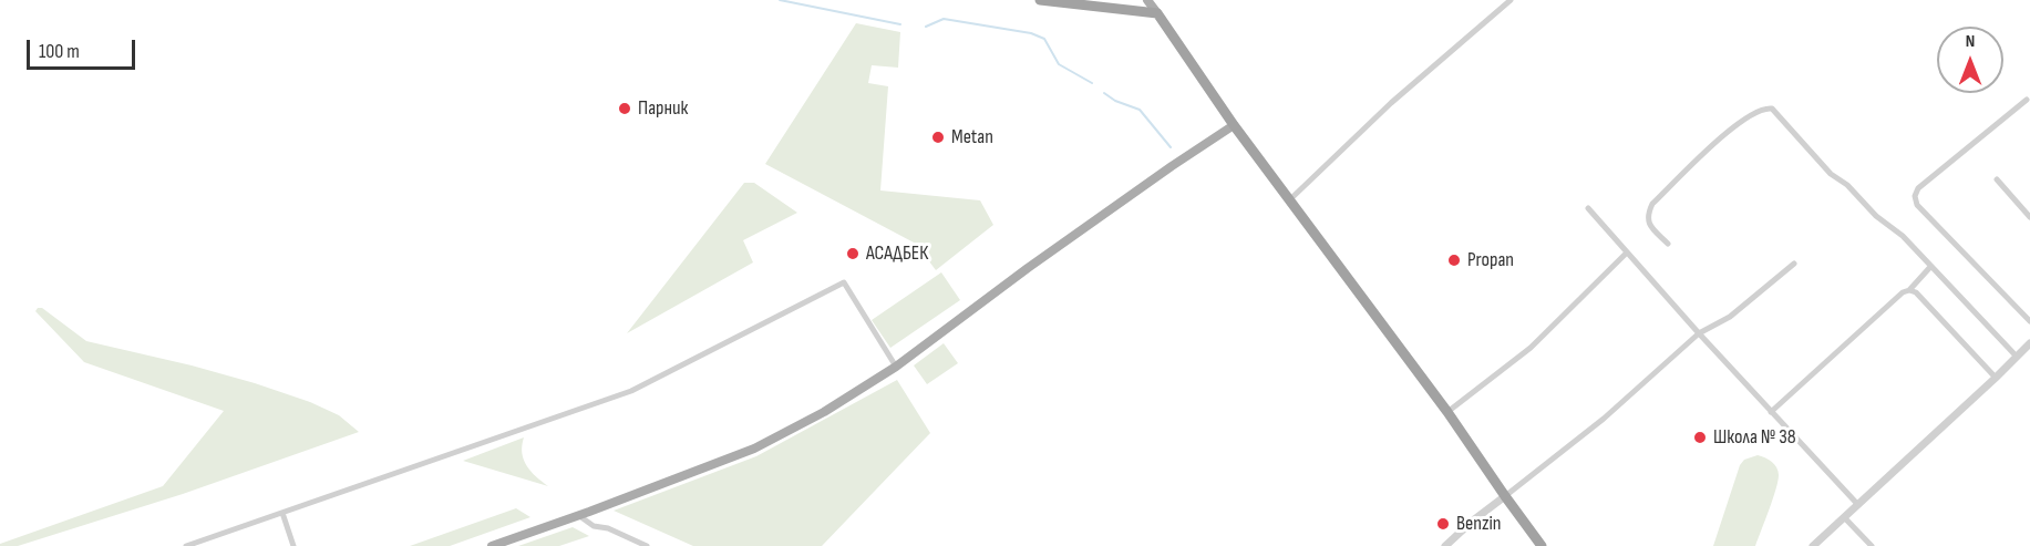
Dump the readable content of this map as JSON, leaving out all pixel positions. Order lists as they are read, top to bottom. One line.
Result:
{"places":["Парник","Metan","АСАДБЕК","Propan","Школа № 38","Benzin"],"scale_bar":"100 m","north":"top"}
